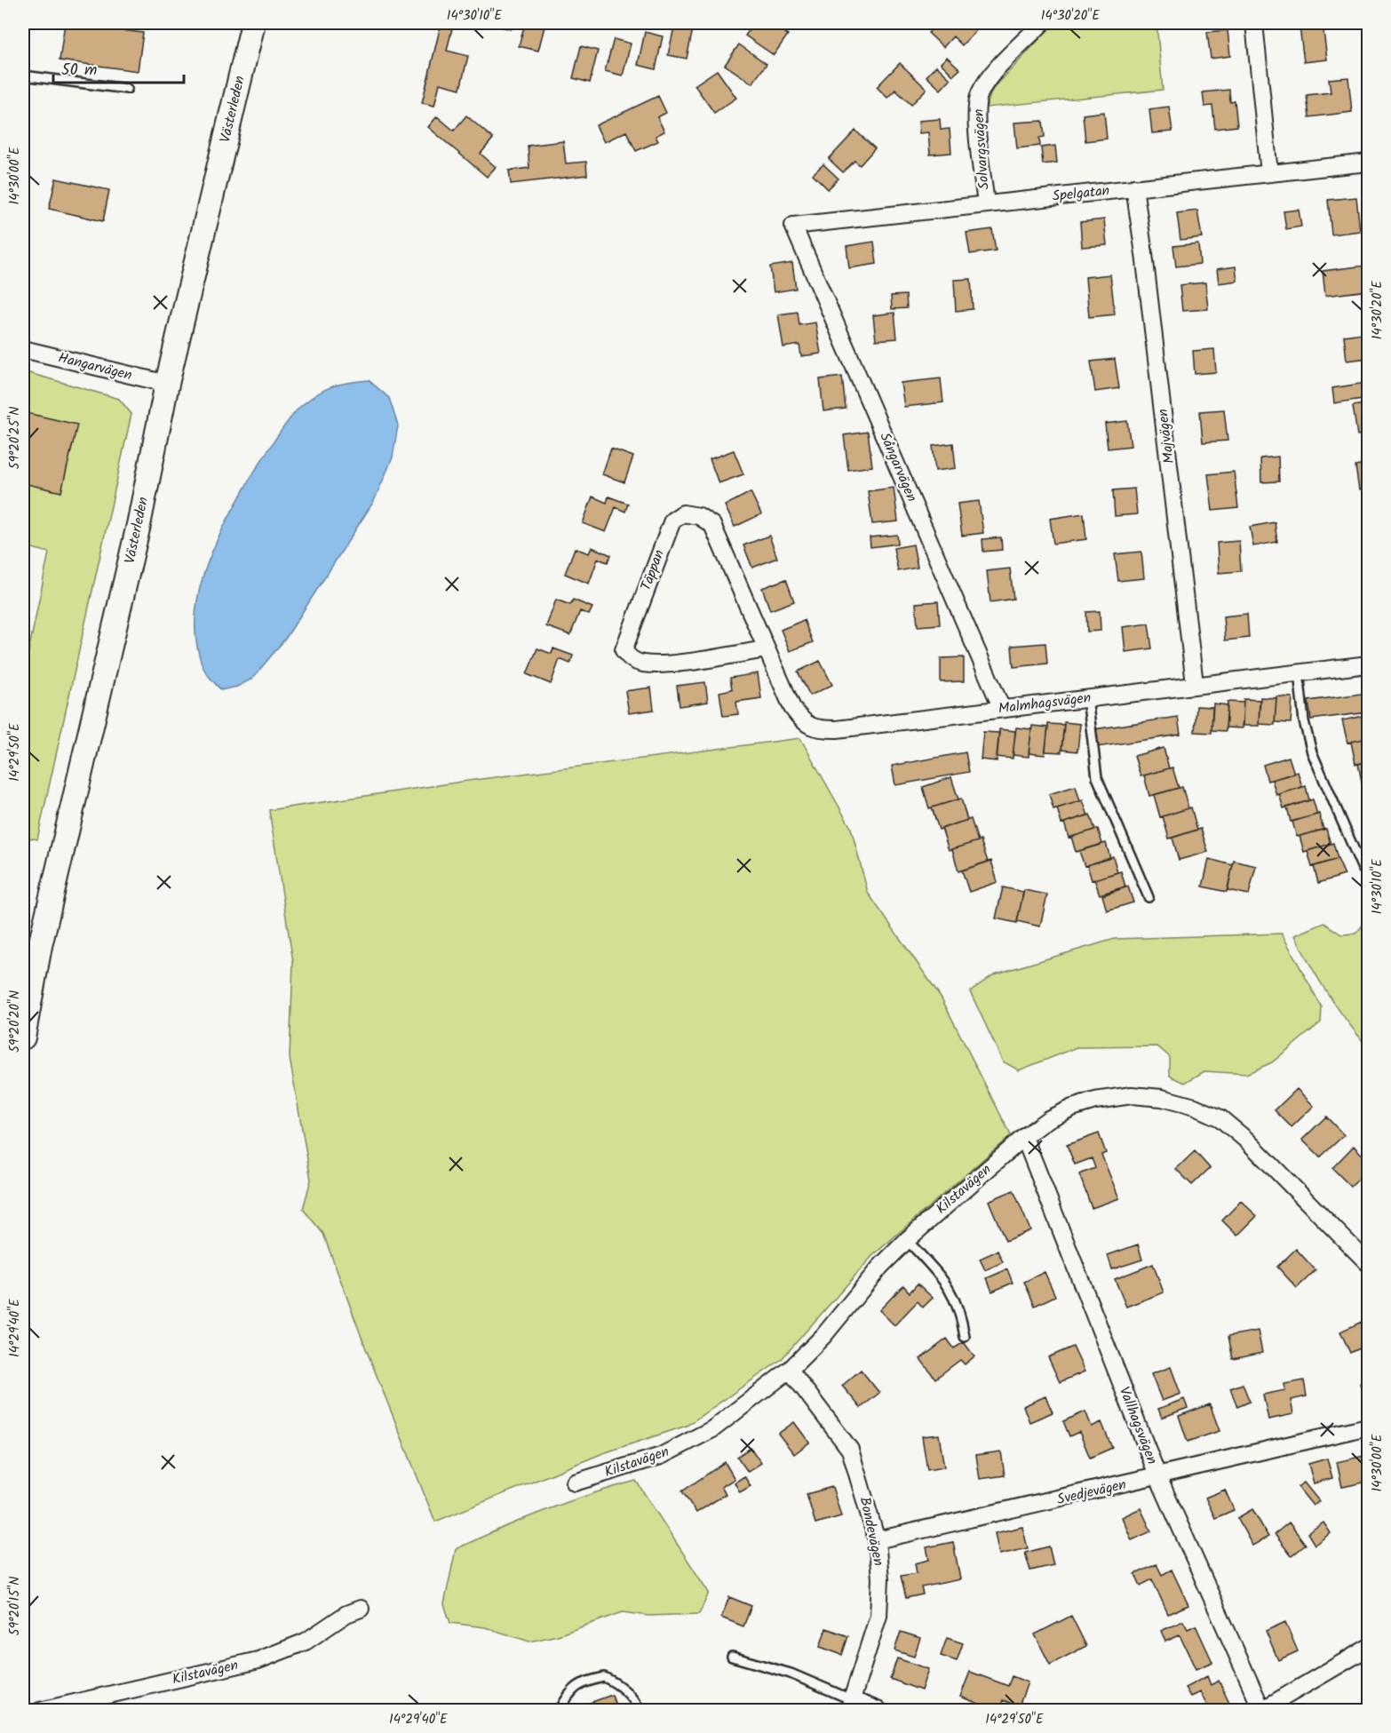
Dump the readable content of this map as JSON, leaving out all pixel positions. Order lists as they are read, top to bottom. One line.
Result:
{"streets":{"street":["Västerleden","Solvargsvägen","Spelgatan","Hangarvägen","Majvägen","Sångarvägen","Täppan","Malmhagsvägen","Kilstavägen","Vallhagsvägen","Svedjevägen","Bondevägen"]},"crossings":[["Västerleden","Hangarvägen"],["Solvargsvägen","Spelgatan"],["Spelgatan","Majvägen"],["Spelgatan","Sångarvägen"],["Majvägen","Malmhagsvägen"],["Sångarvägen","Malmhagsvägen"],["Täppan","Malmhagsvägen"],["Kilstavägen","Vallhagsvägen"],["Kilstavägen","Bondevägen"],["Vallhagsvägen","Svedjevägen"],["Svedjevägen","Bondevägen"]],"scale_bar":"50 m","coordinates":["14°30'10\"E","14°30'20\"E","14°30'00\"E","59°20'25\"N","14°29'50\"E","59°20'20\"N","14°29'40\"E","59°20'15\"N"]}
